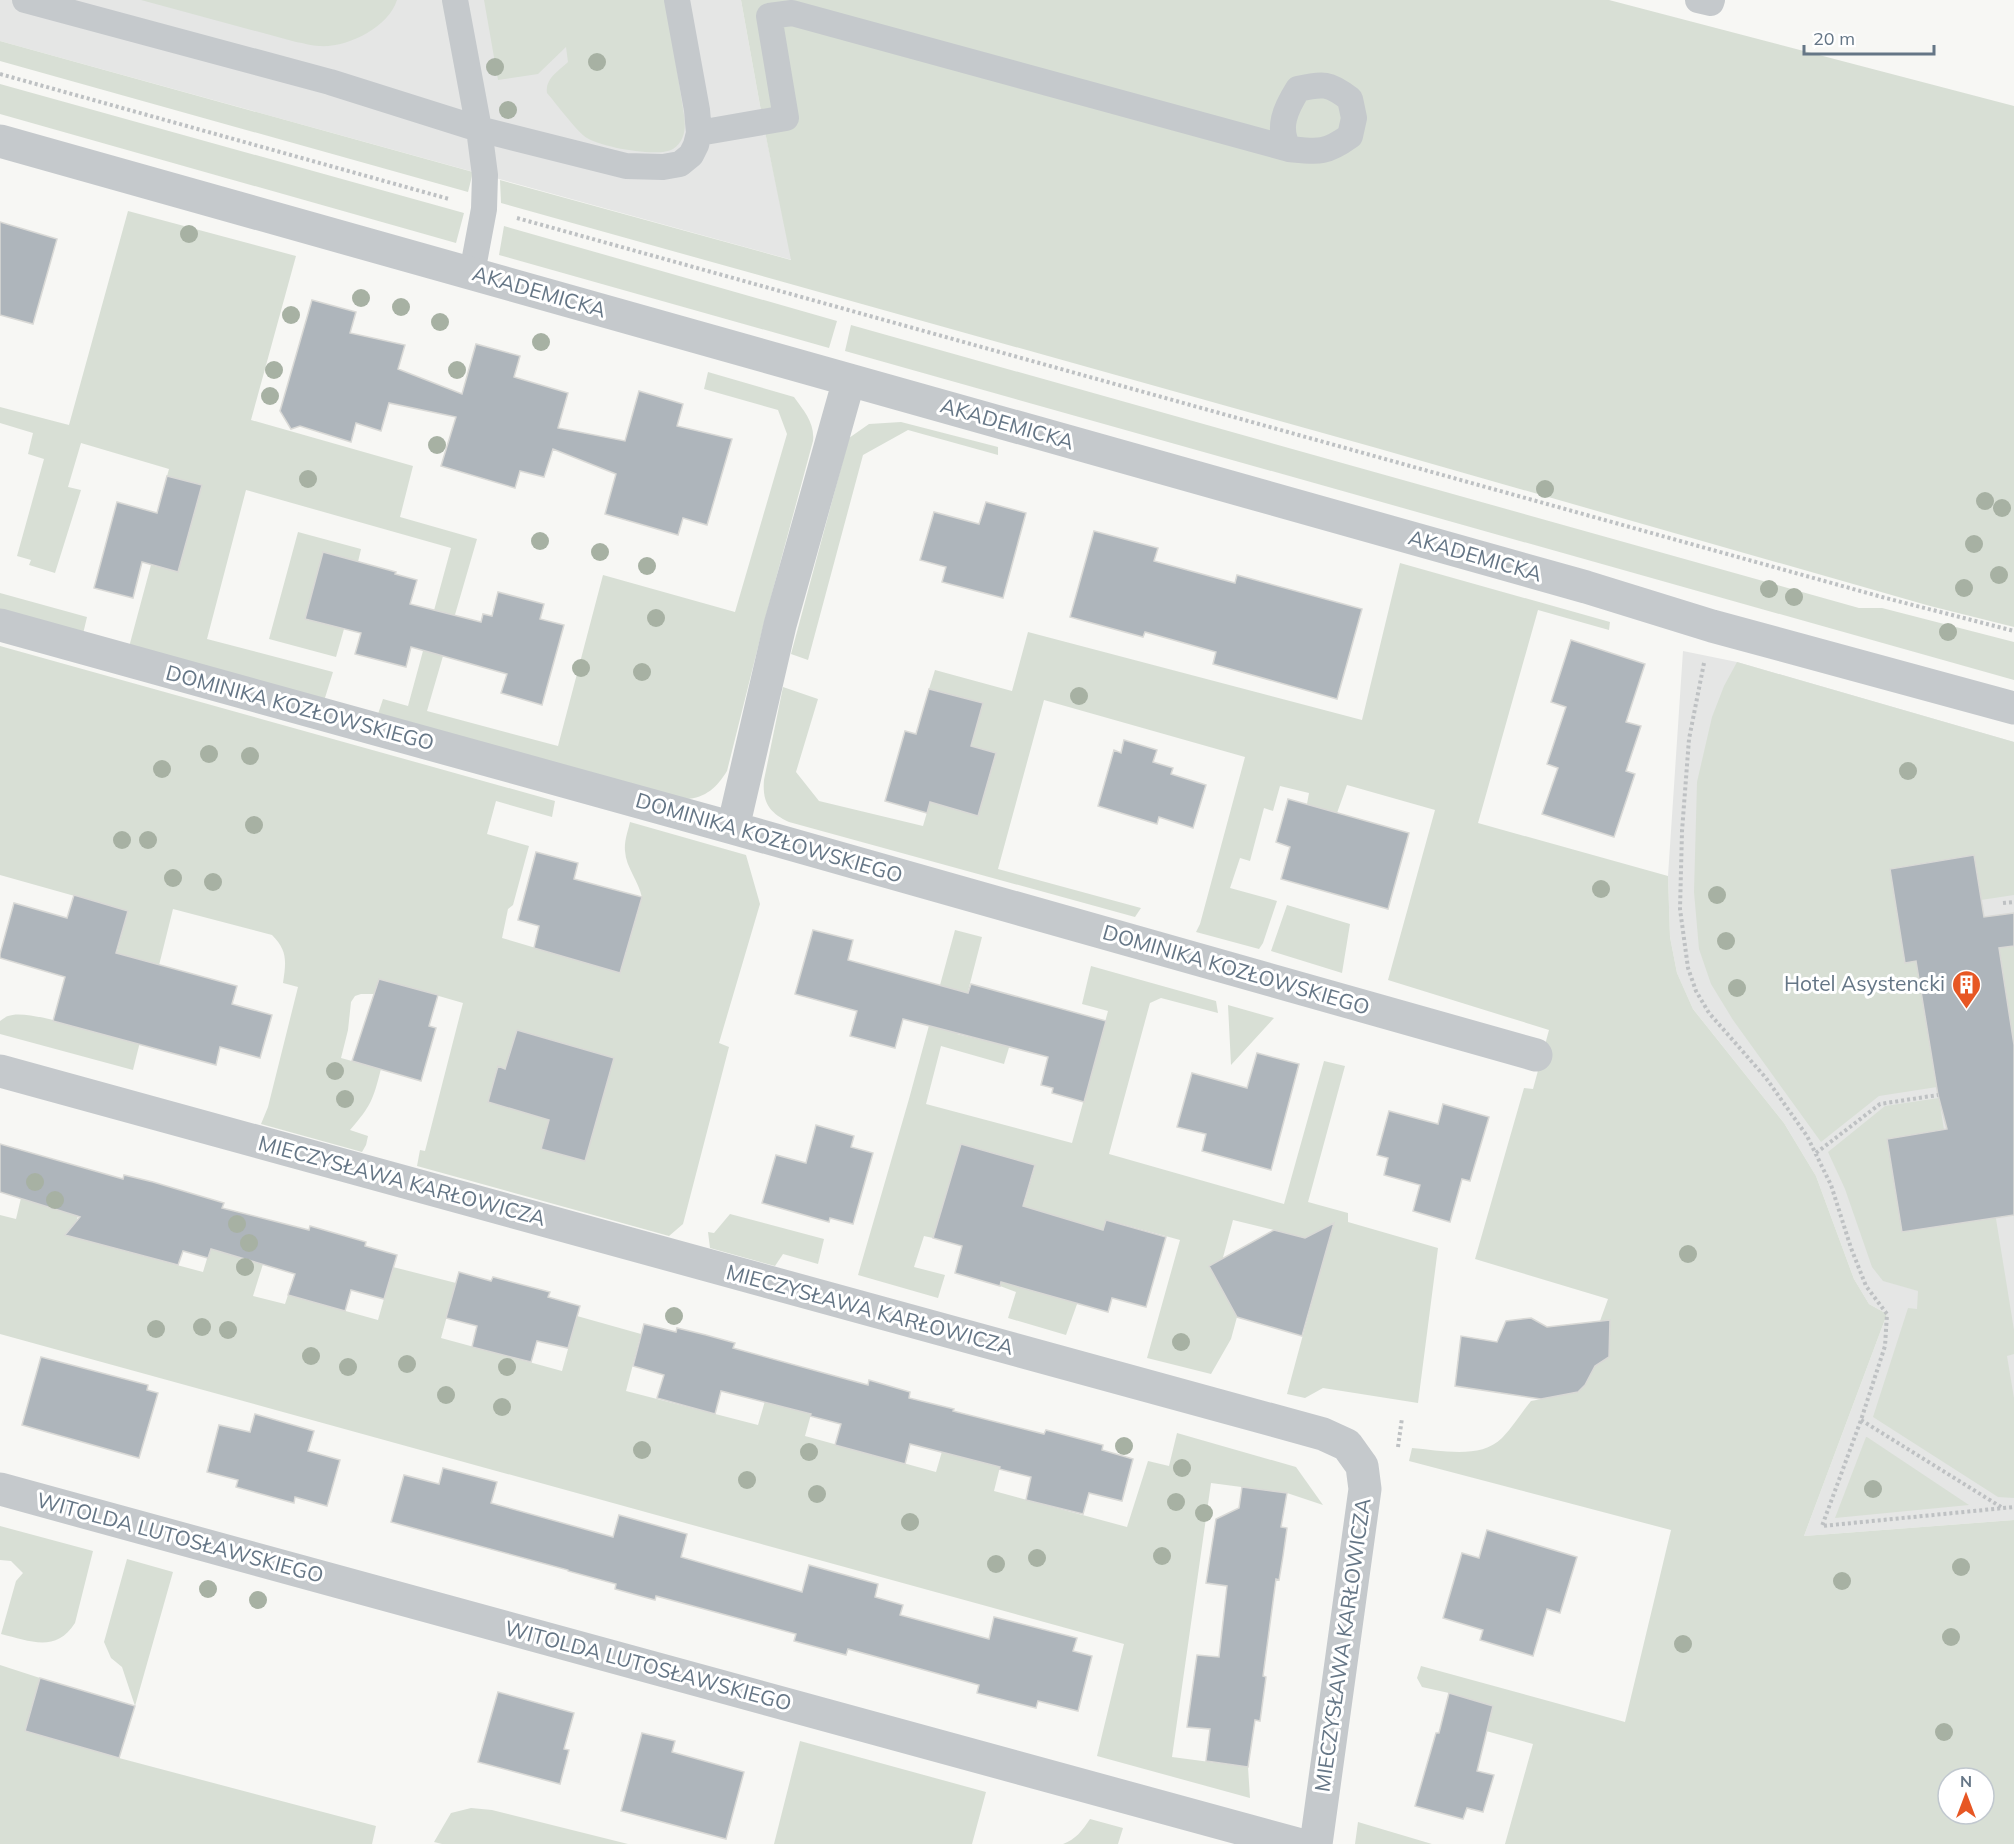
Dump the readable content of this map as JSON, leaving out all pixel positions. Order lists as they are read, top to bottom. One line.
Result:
{"streets":{"street":["AKADEMICKA","DOMINIKA KOZŁOWSKIEGO","MIECZYSŁAWA KARŁOWICZA","WITOLDA LUTOSŁAWSKIEGO"]},"places":{"building":["Hotel Asystencki"]},"scale_bar":"20 m","north":"top"}
